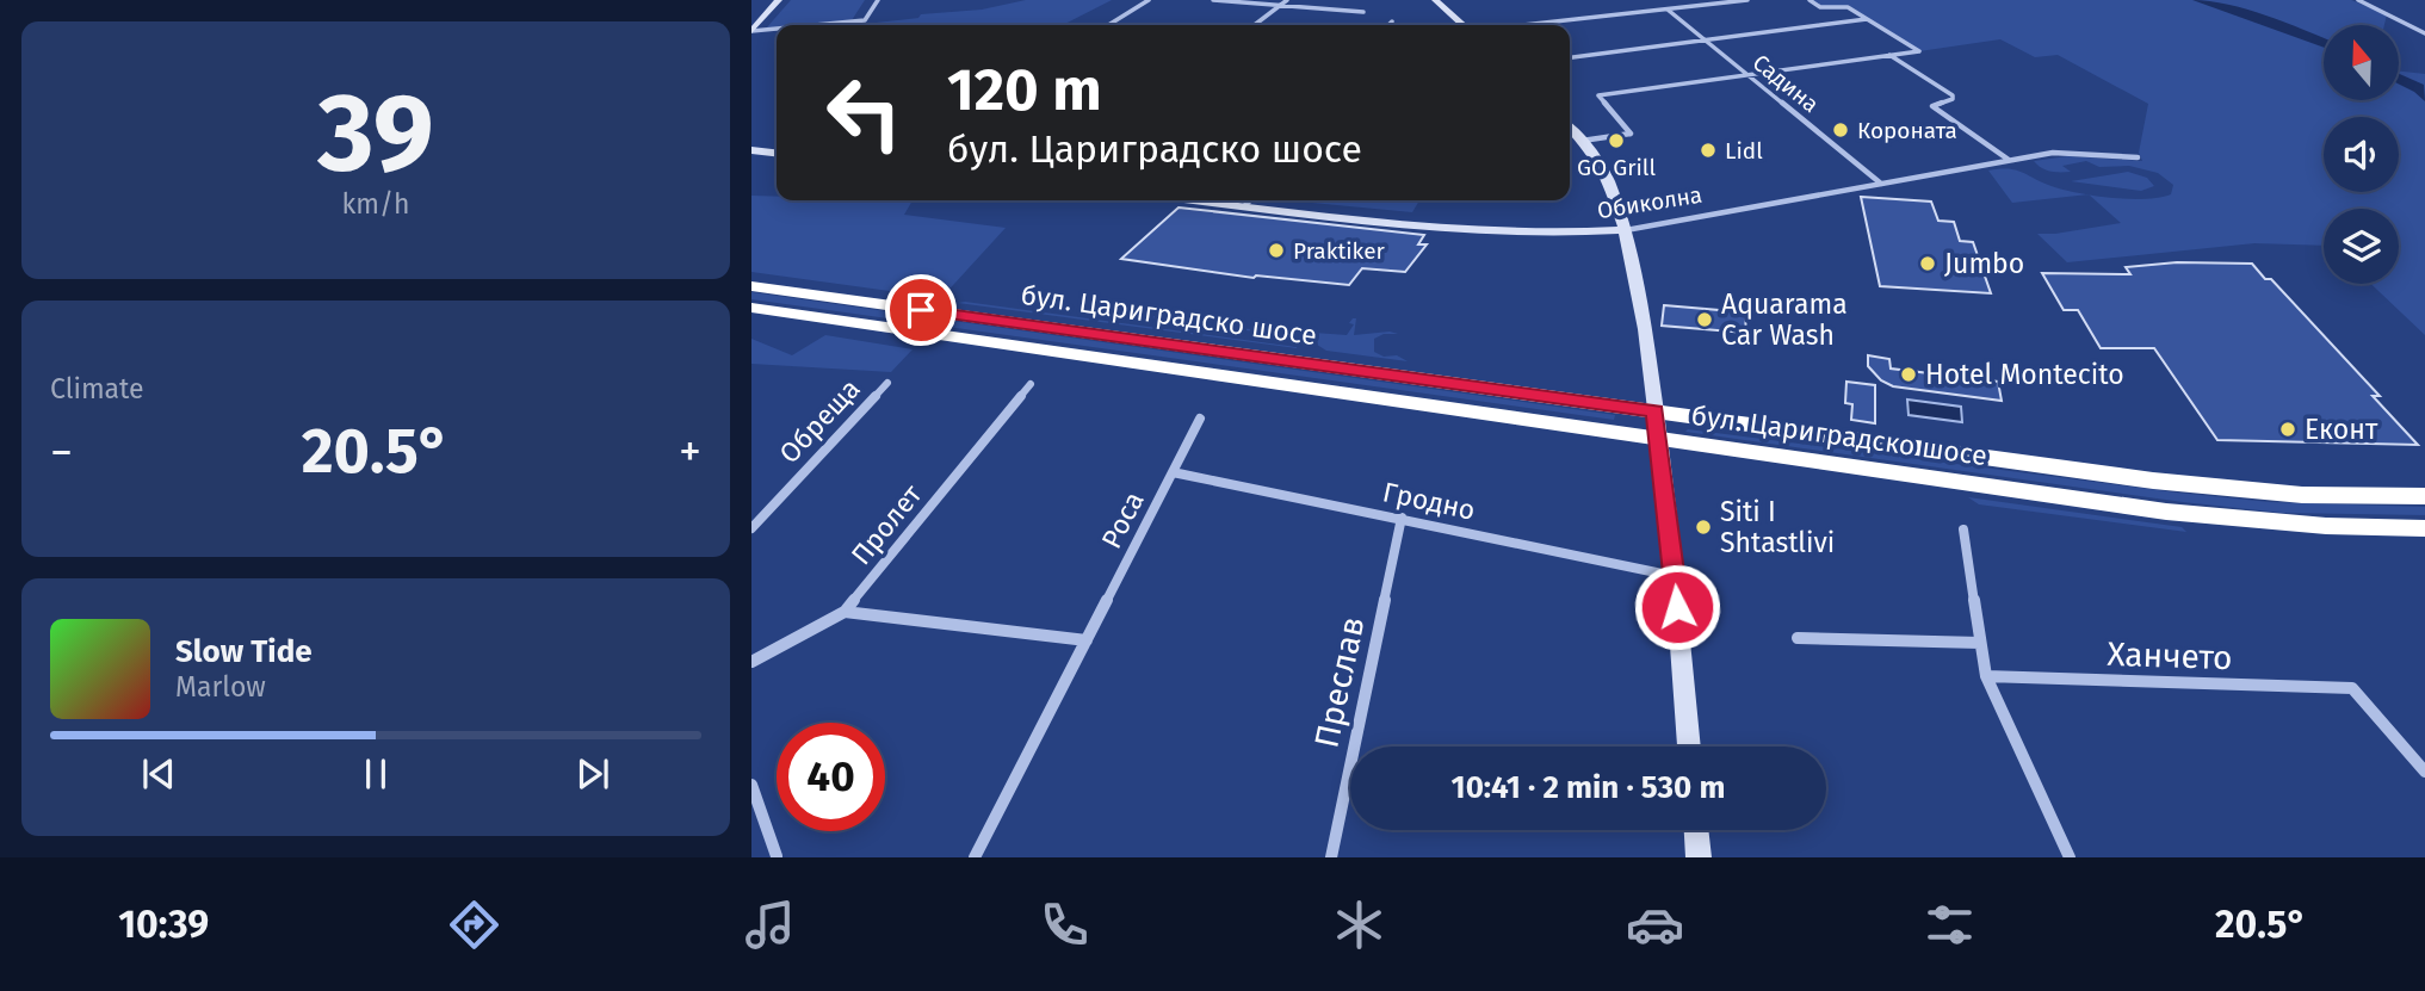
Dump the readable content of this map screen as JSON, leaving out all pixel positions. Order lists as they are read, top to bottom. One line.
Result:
{"streets":{"highway":["бул. Цариградско шосе"],"street":["Садина","Обиколна","Обреща","Гродно","Роса","Пролет","Ханчето","Преслав"]},"crossings":[["Садина","Обиколна"],["Гродно","Роса"],["Гродно","Преслав"]],"places":["Короната","GO Grill","Lidl","Praktiker","Jumbo","Aquarama Car Wash","Hotel Montecito","Еконт","Siti I Shtastlivi"],"north":"top","page":{"tile":[["39","km/h"],"Climate"],"turn":["120 m","бул. Цариградско шосе"],"heat":["−","20.5°","+"],"song":["Slow Tide","Marlow"],"limit":"40","trip":"10:41 · 2 min · 530 m","tabs":["10:39","20.5°"]}}
